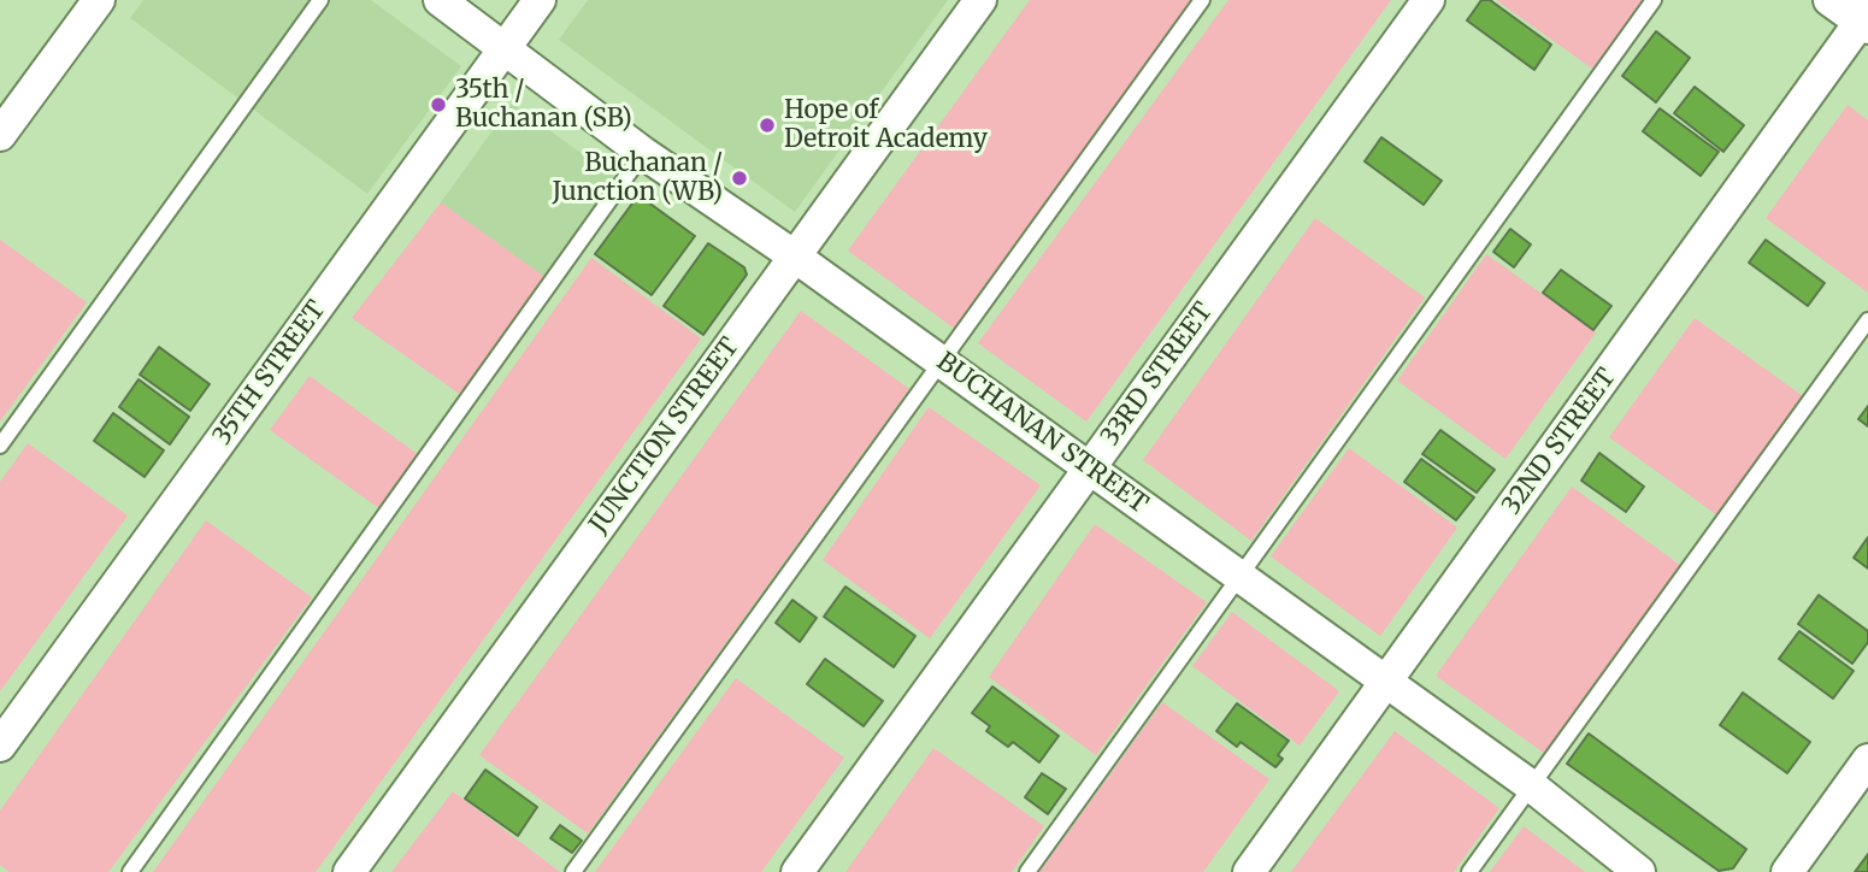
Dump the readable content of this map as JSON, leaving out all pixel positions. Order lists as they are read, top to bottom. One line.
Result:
{"streets":{"street":["35TH STREET","33RD STREET","BUCHANAN STREET","JUNCTION STREET","32ND STREET"]},"crossings":[["35TH STREET","BUCHANAN STREET"],["33RD STREET","BUCHANAN STREET"],["BUCHANAN STREET","JUNCTION STREET"],["BUCHANAN STREET","32ND STREET"]],"places":["35th / Buchanan (SB)","Hope of Detroit Academy","Buchanan / Junction (WB)"]}
